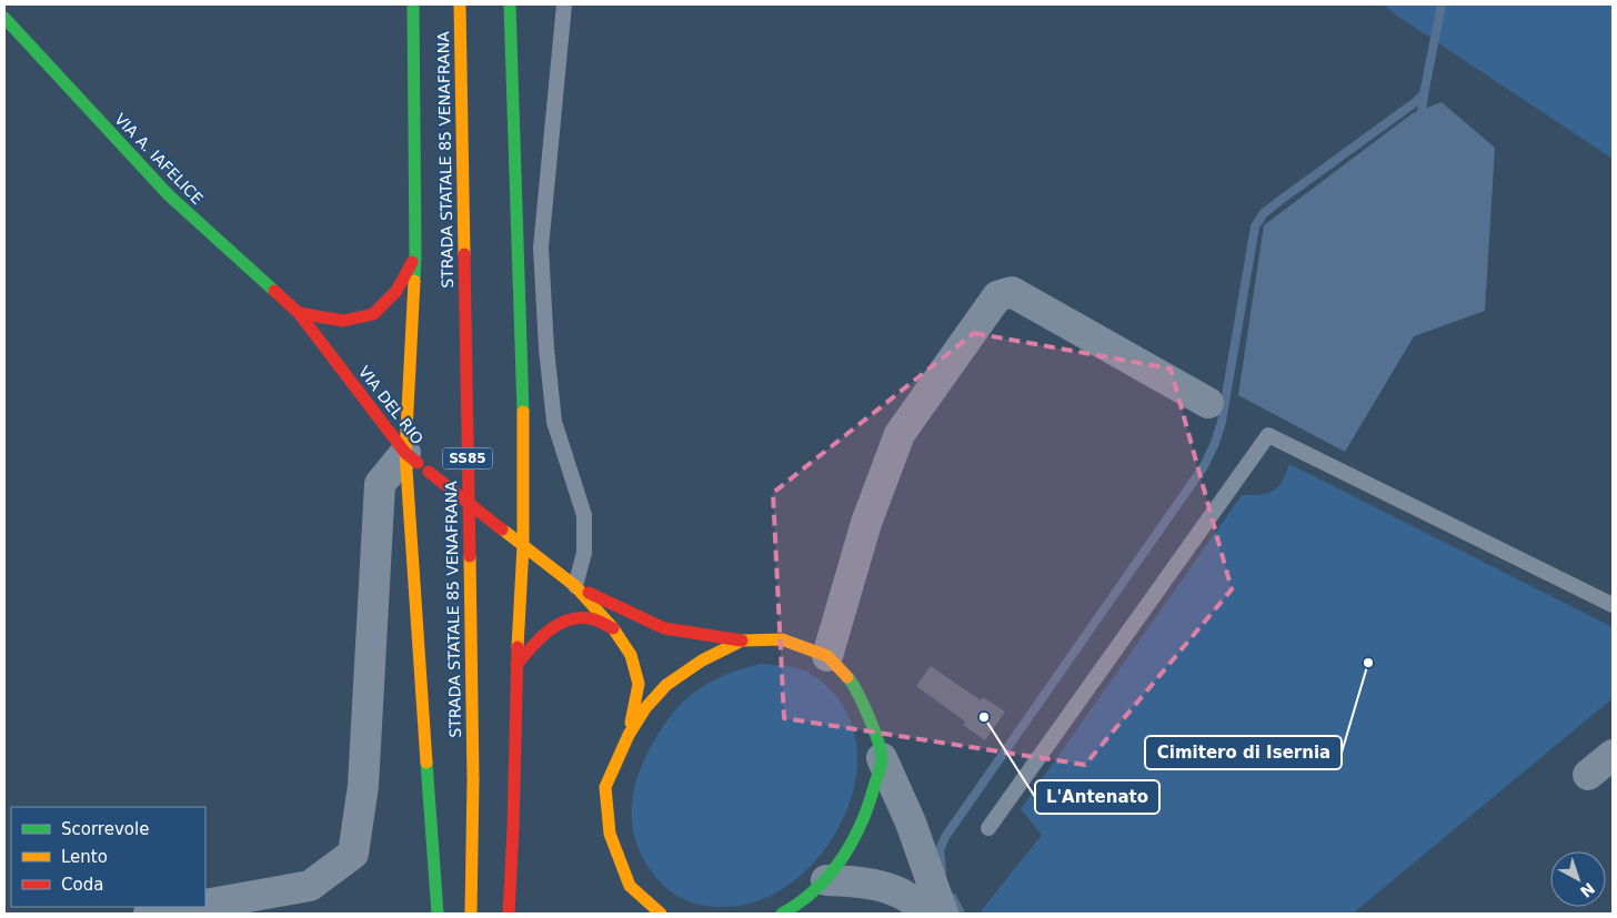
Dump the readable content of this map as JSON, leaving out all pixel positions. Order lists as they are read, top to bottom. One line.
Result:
{"streets":{"main road":["VIA A. IAFELICE","STRADA STATALE 85 VENAFRANA","VIA DEL RIO","SS85"]},"crossings":[["VIA A. IAFELICE","VIA DEL RIO"]],"places":["Cimitero di Isernia","L'Antenato"],"legend":["Scorrevole","Lento","Coda"],"north":"bottom right"}
